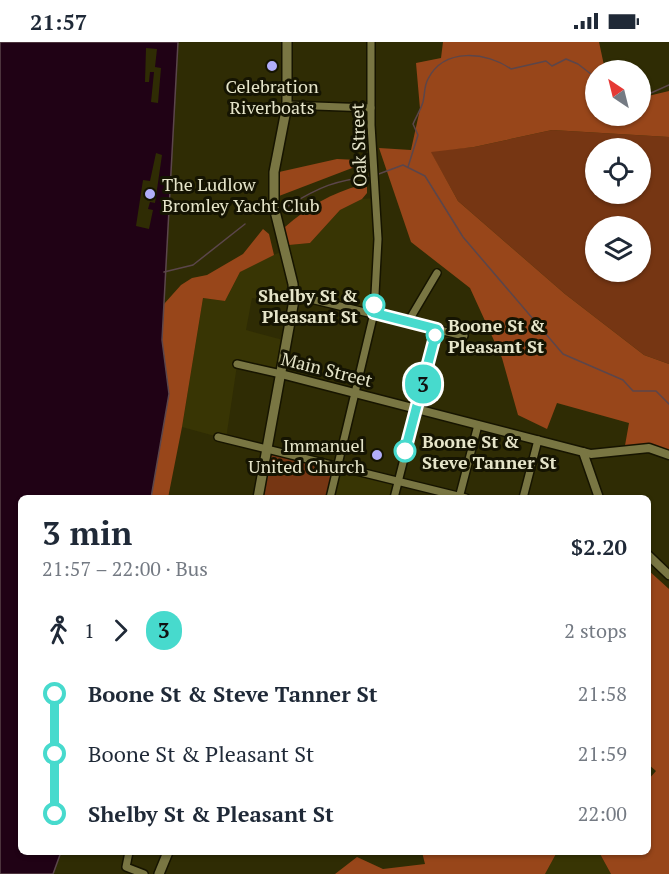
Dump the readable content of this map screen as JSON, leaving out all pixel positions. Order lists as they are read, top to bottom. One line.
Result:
{"streets":{"street":["Oak Street","Main Street"]},"crossings":[["Oak Street","Main Street"]],"places":["Celebration Riverboats","The Ludlow Bromley Yacht Club","Shelby St & Pleasant St","Boone St & Pleasant St","Boone St & Steve Tanner St","Immanuel United Church"],"lines":["bus line 3"],"north":"top left","page":{"status":"21:57","on_map":"3","heading":["3 min","21:57 – 22:00 · Bus","$2.20"],"legs":["1","3","2 stops"],"list":[{"name":"Boone St & Steve Tanner St","value":"21:58"},{"name":"Boone St & Pleasant St","value":"21:59"},{"name":"Shelby St & Pleasant St","value":"22:00"}]}}
